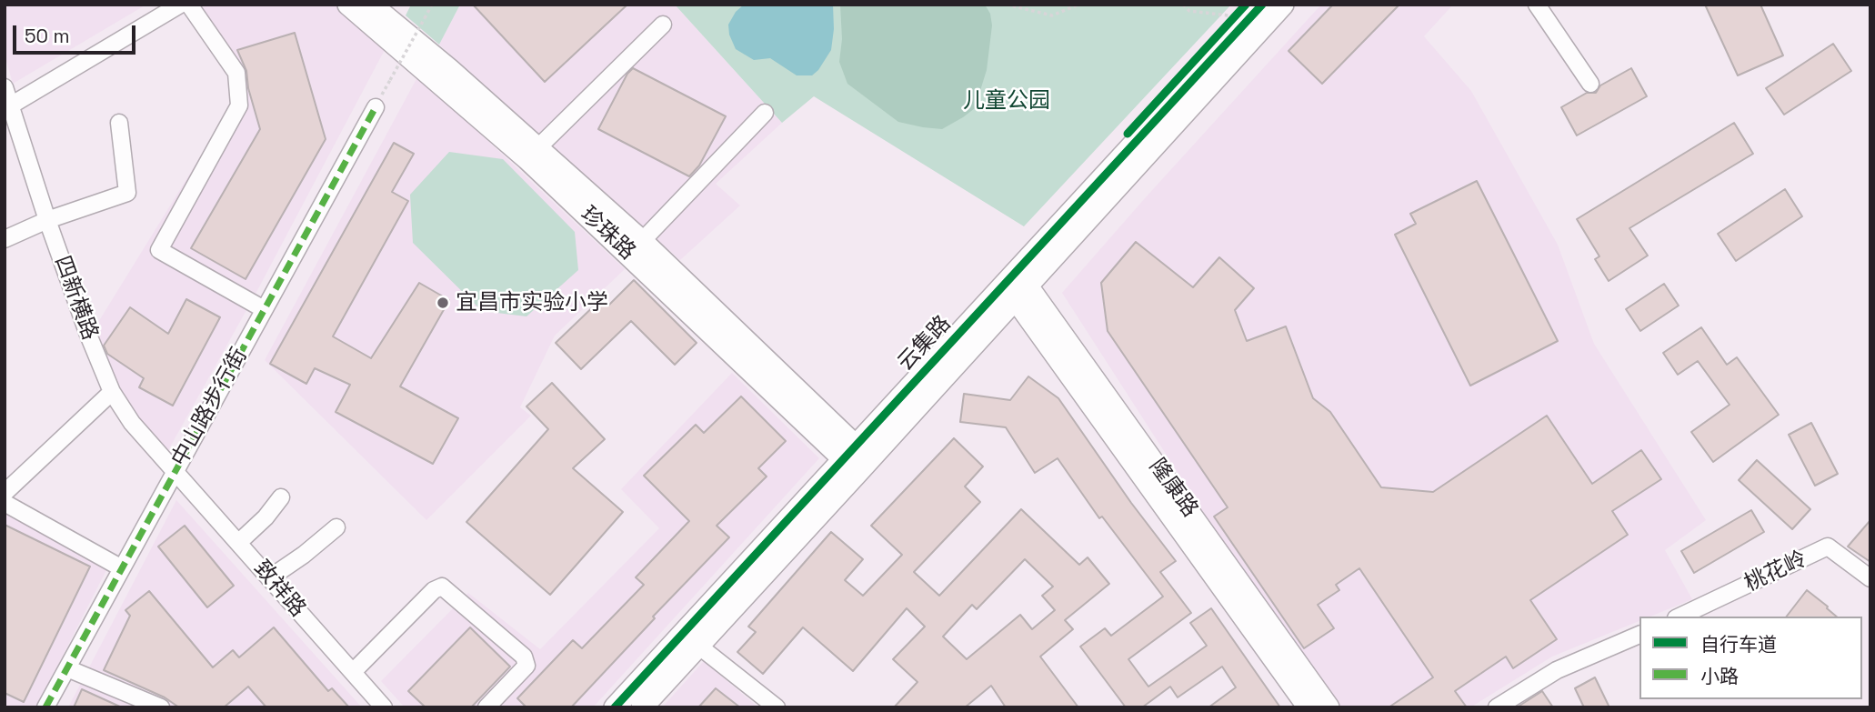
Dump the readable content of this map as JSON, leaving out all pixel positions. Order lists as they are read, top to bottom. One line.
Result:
{"streets":{"main road":["珍珠路","云集路","隆康路"],"street":["四新横路","中山路步行街","桃花岭","致祥路"]},"crossings":[["珍珠路","云集路"],["四新横路","中山路步行街"],["四新横路","致祥路"],["云集路","隆康路"],["中山路步行街","致祥路"]],"parks":["儿童公园"],"places":["宜昌市实验小学"],"legend":["自行车道","小路"],"scale_bar":"50 m"}
